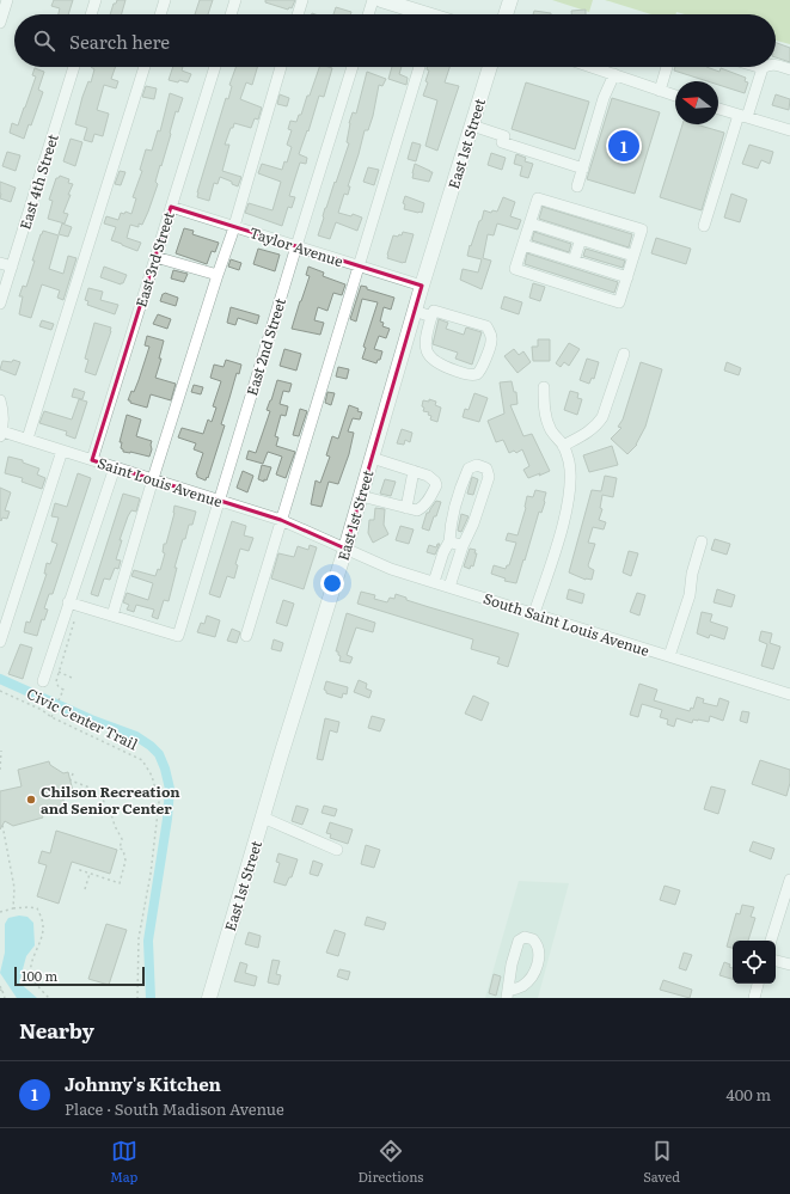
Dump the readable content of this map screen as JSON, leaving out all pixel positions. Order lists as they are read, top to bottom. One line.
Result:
{"streets":{"main road":["East 1st Street"],"street":["East 4th Street","Taylor Avenue","East 3rd Street","East 2nd Street","Saint Louis Avenue","South Saint Louis Avenue"],"path":["Civic Center Trail"]},"crossings":[["East 1st Street","Taylor Avenue"],["East 1st Street","Saint Louis Avenue"],["East 1st Street","South Saint Louis Avenue"],["Taylor Avenue","East 3rd Street"],["Taylor Avenue","East 2nd Street"],["East 3rd Street","Saint Louis Avenue"],["East 2nd Street","Saint Louis Avenue"],["Saint Louis Avenue","South Saint Louis Avenue"]],"places":["Chilson Recreation and Senior Center"],"scale_bar":"100 m","north":"left","page":{"search":"Search here","pins":"1","scale":"100 m","heading":"Nearby","list":[{"mark":"1","name":"Johnny's Kitchen","note":"Place · South Madison Avenue","value":"400 m"}],"nav":["Map","Directions","Saved"]}}
